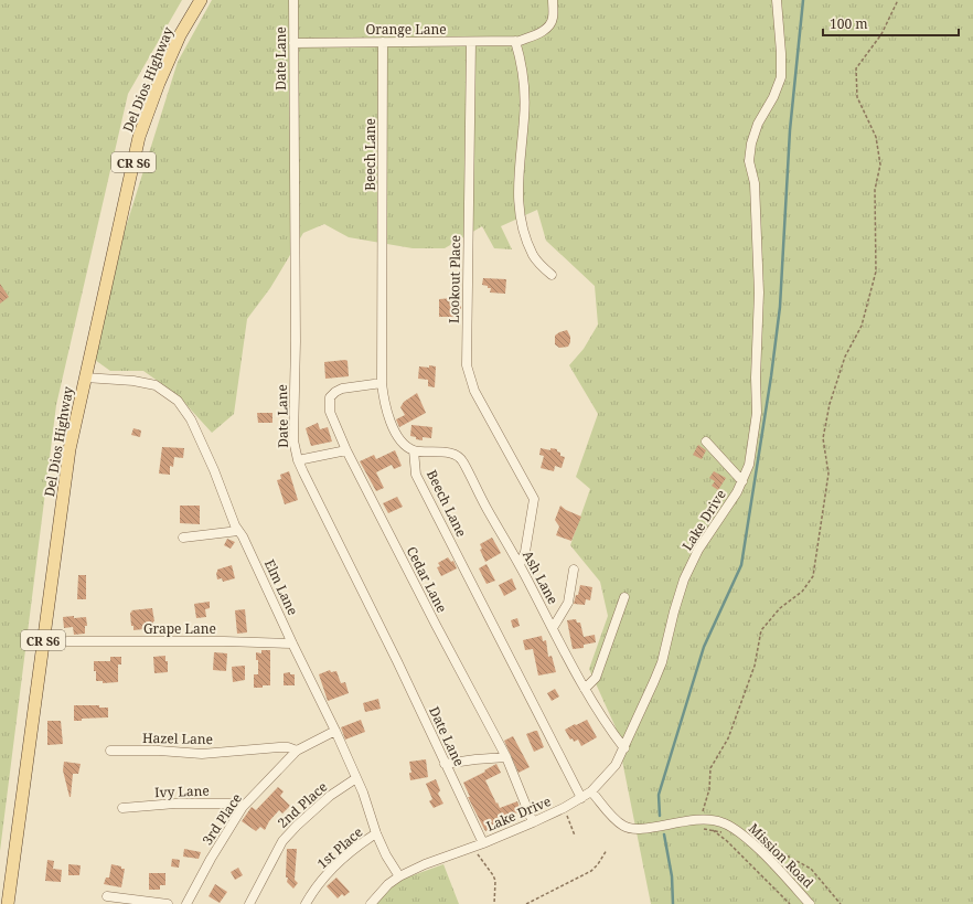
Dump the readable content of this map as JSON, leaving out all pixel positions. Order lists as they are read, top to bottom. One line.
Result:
{"streets":{"main road":["Del Dios Highway","CR S6"],"street":["Orange Lane","Date Lane","Beech Lane","Lookout Place","Lake Drive","Ash Lane","Cedar Lane","Elm Lane","Grape Lane","Hazel Lane","Ivy Lane","2nd Place","3rd Place","1st Place","Mission Road"]},"crossings":[["Orange Lane","Date Lane"],["Orange Lane","Beech Lane"],["Orange Lane","Lookout Place"],["Date Lane","Lake Drive"],["Del Dios Highway","Elm Lane"],["Beech Lane","Lake Drive"],["Beech Lane","Ash Lane"],["Beech Lane","Cedar Lane"],["Lookout Place","Ash Lane"],["Lake Drive","Ash Lane"],["Lake Drive","Cedar Lane"],["Lake Drive","Elm Lane"],["Lake Drive","Mission Road"],["Elm Lane","Grape Lane"],["Elm Lane","2nd Place"],["Elm Lane","3rd Place"],["Elm Lane","1st Place"],["Hazel Lane","3rd Place"],["Ivy Lane","3rd Place"]],"scale_bar":"100 m"}
